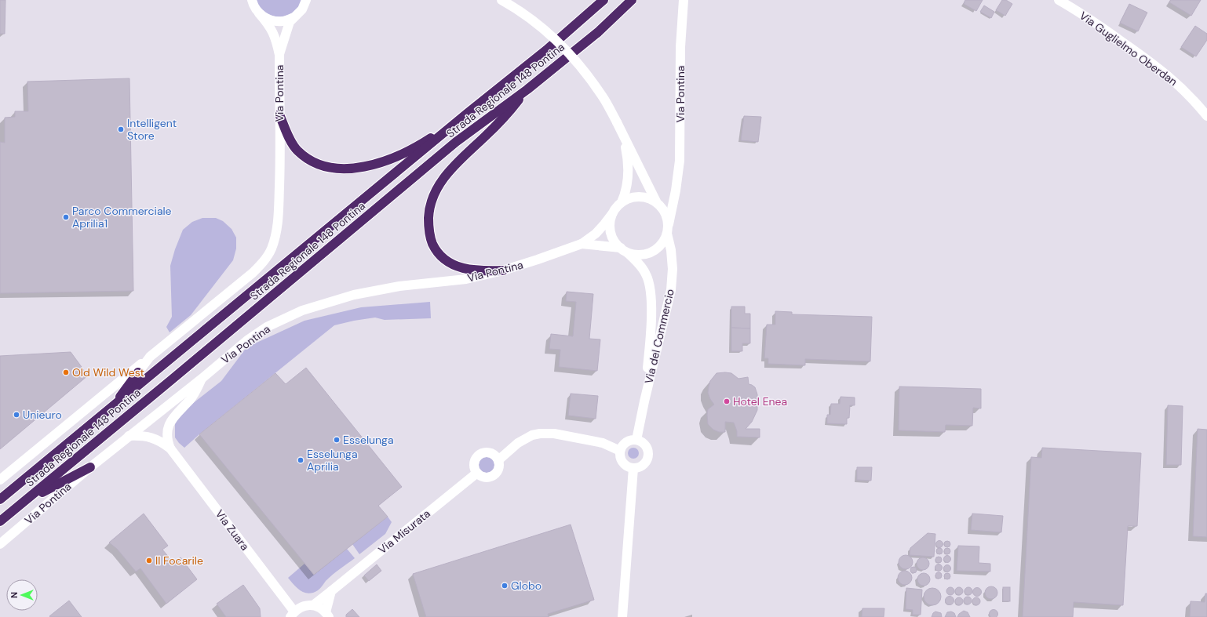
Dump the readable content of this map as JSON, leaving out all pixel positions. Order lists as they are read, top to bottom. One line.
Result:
{"streets":{"highway":["Strada Regionale 148 Pontina"],"street":["Via Guglielmo Oberdan","Via Pontina","Via del Commercio","Via Zuara","Via Misurata"]},"crossings":[["Via Pontina","Via del Commercio"],["Via Pontina","Via Zuara"]],"places":["Intelligent Store","Parco Commerciale Aprilia1","Old Wild West","Hotel Enea","Unieuro","Esselunga","Esselunga Aprilia","Il Focarile","Globo"],"north":"left"}
